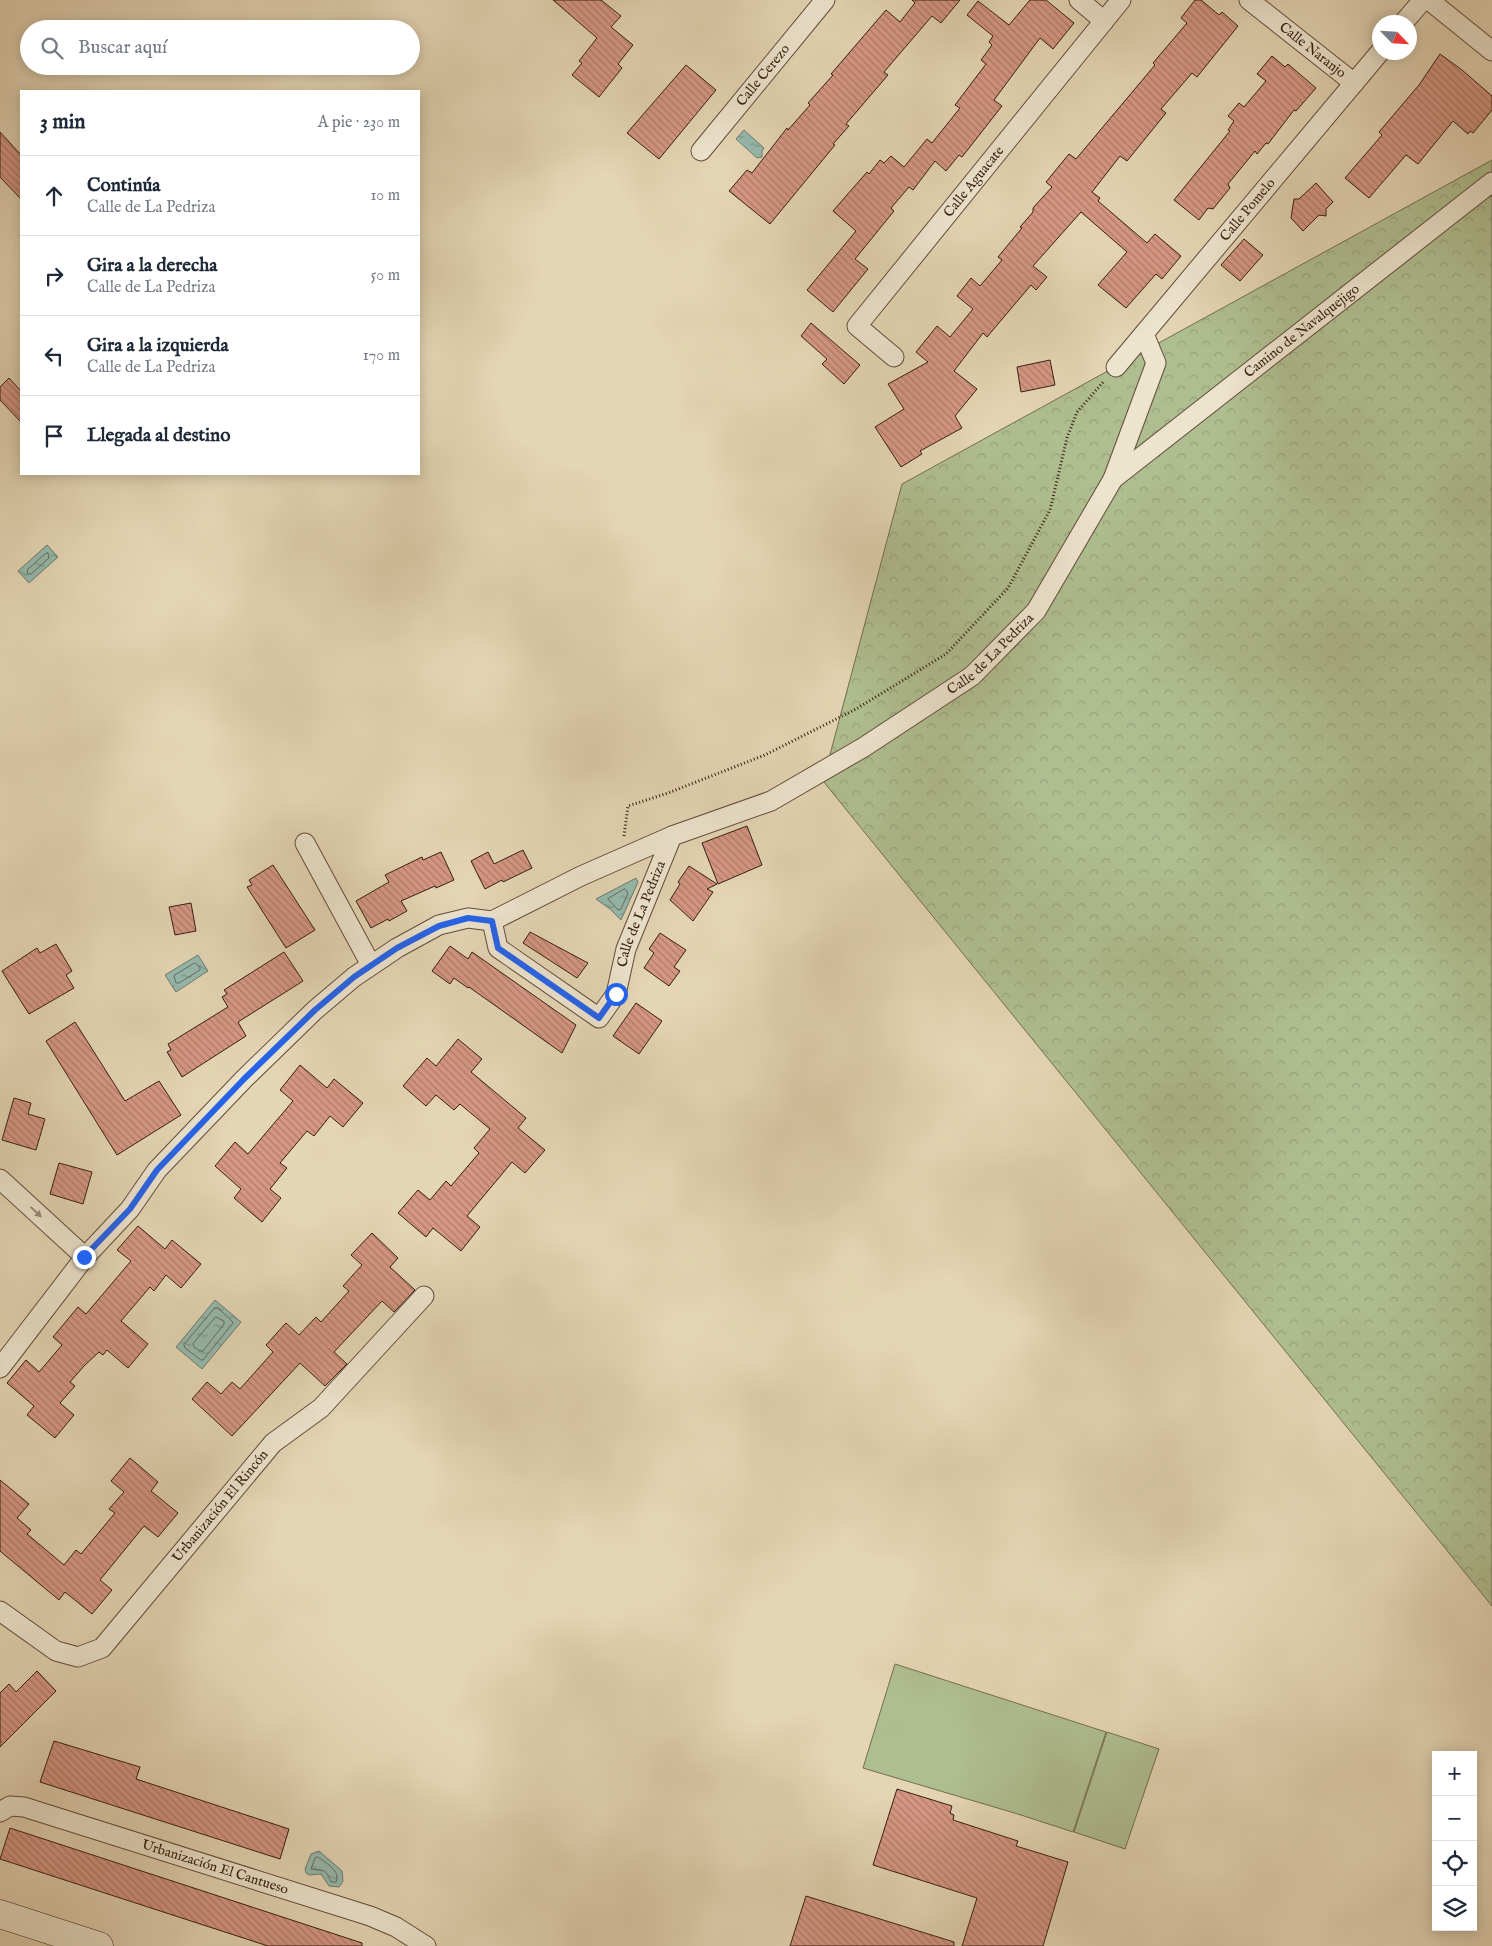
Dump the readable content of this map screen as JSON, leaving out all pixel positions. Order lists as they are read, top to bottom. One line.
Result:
{"streets":{"street":["Calle Naranjo","Calle Cerezo","Calle Aguacate","Calle Pomelo","Camino de Navalquejigo","Calle de La Pedriza","Urbanización El Rincón","Urbanización El Cantueso"]},"crossings":[["Calle Naranjo","Calle Pomelo"],["Calle Pomelo","Calle de La Pedriza"],["Camino de Navalquejigo","Calle de La Pedriza"]],"north":"bottom right","page":{"search":"Buscar aquí","heading":["3 min","A pie · 230 m"],"list":[["Continúa","Calle de La Pedriza","10 m"],["Gira a la derecha","Calle de La Pedriza","50 m"],["Gira a la izquierda","Calle de La Pedriza","170 m"],"Llegada al destino"],"map_buttons":["+","−"]}}
